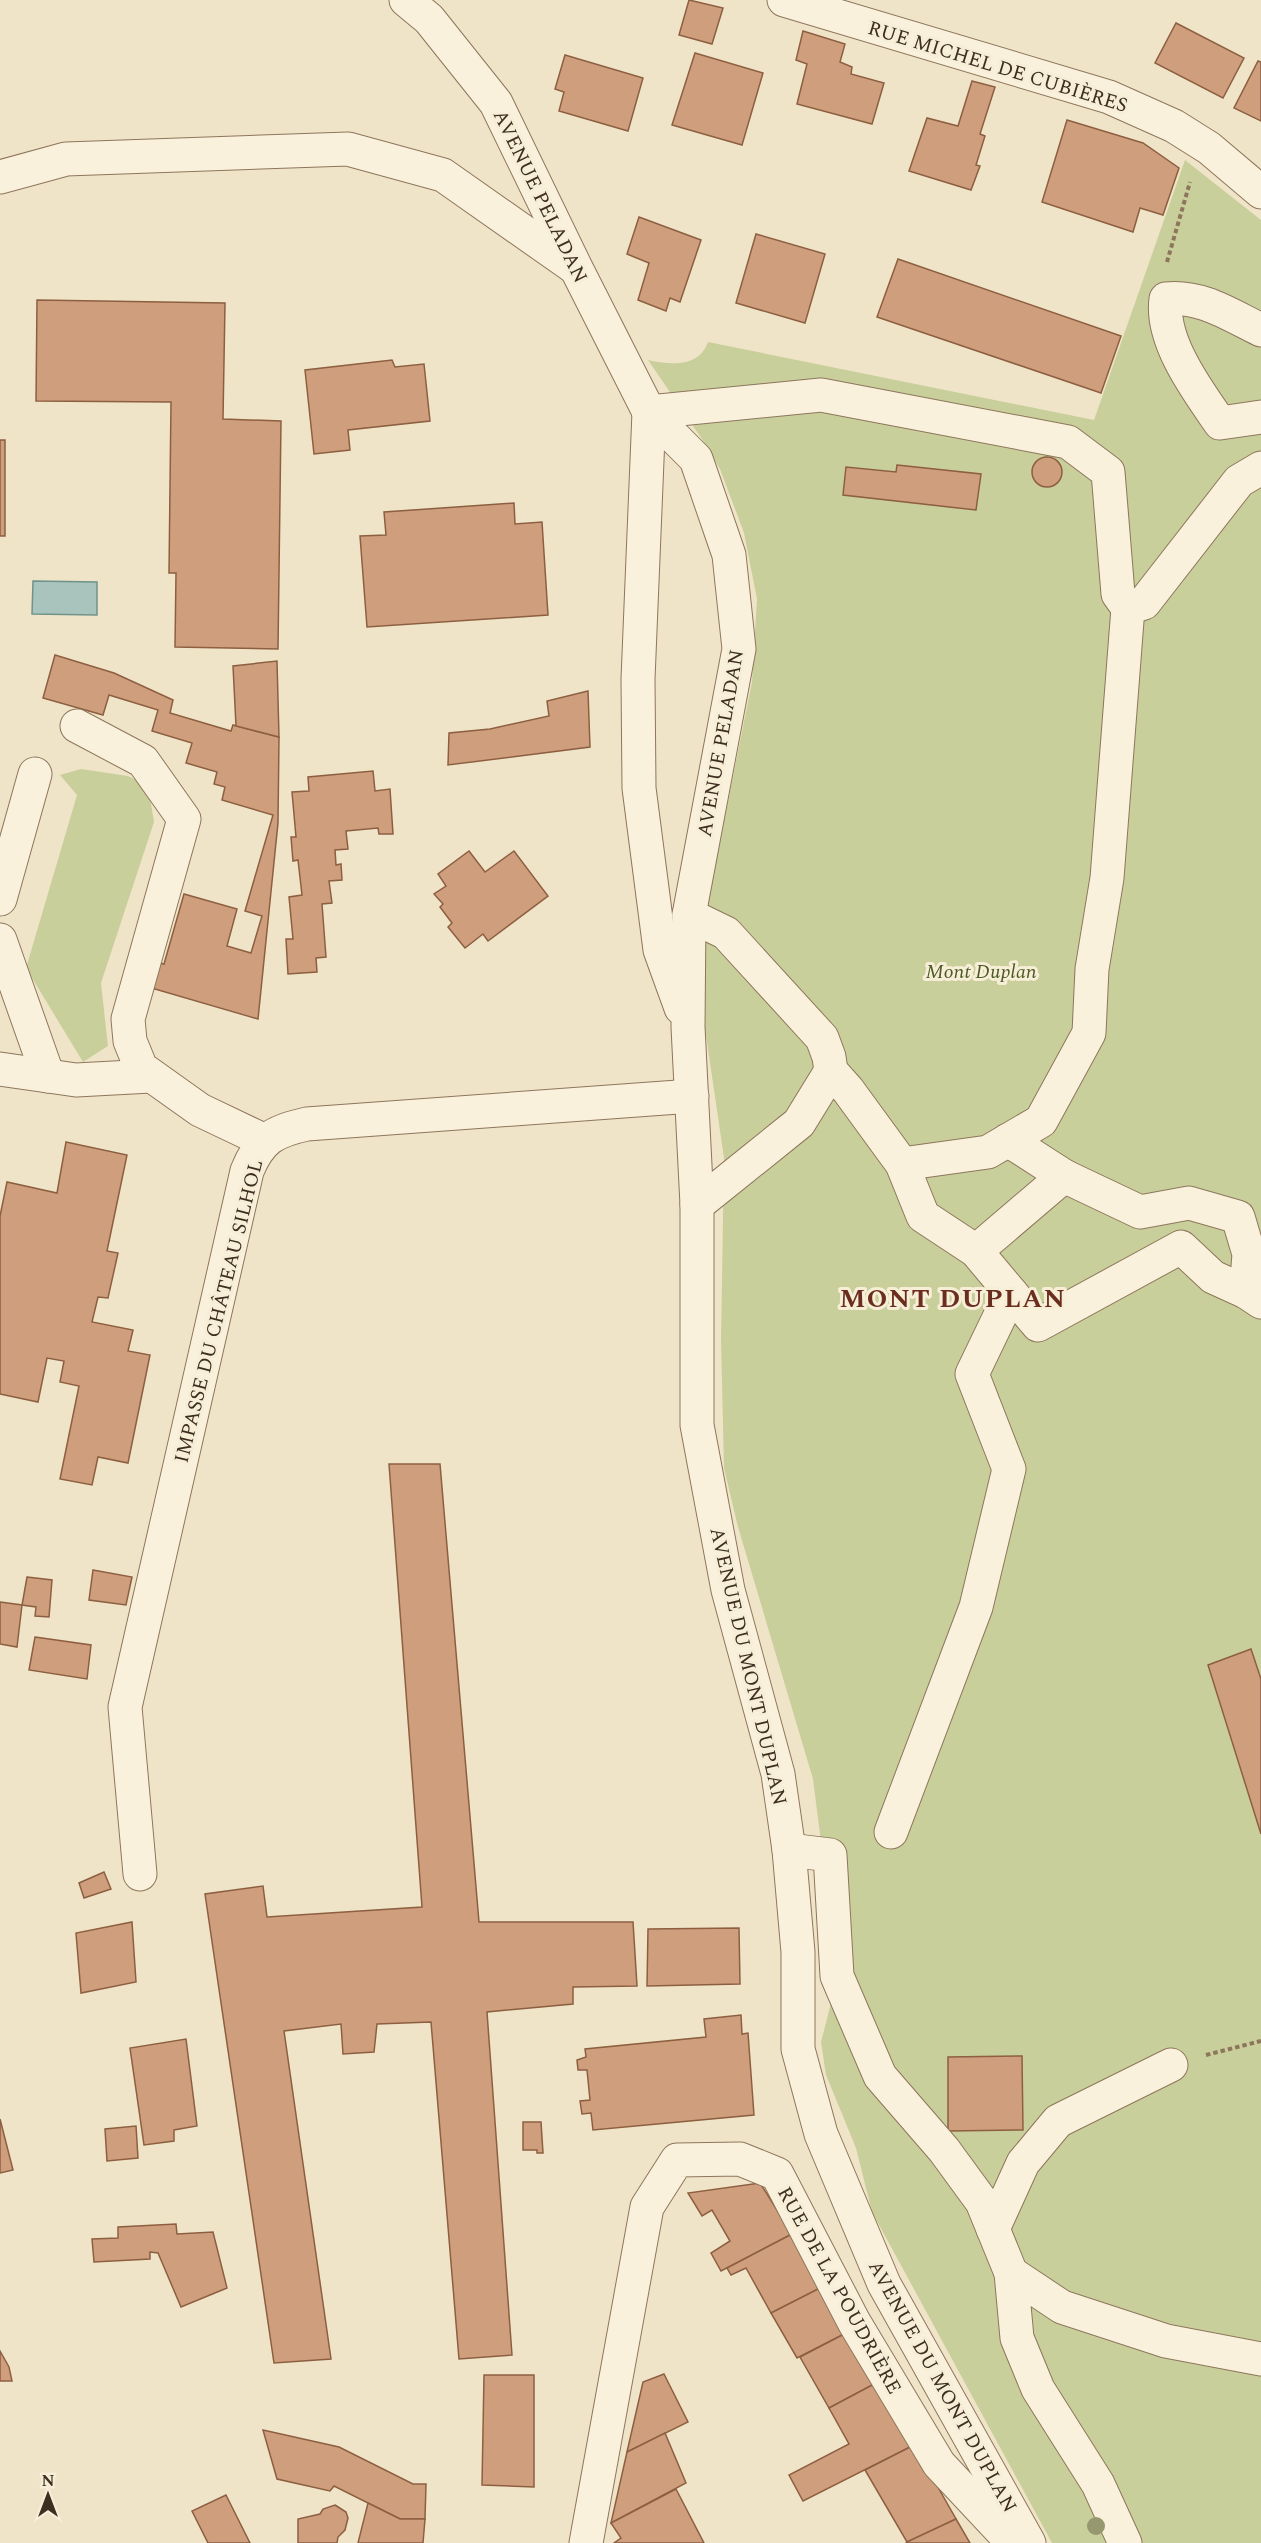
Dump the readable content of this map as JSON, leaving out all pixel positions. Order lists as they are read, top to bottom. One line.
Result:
{"streets":{"street":["RUE MICHEL DE CUBIÈRES","AVENUE PELADAN","IMPASSE DU CHÂTEAU SILHOL","AVENUE DU MONT DUPLAN","RUE DE LA POUDRIÈRE"]},"crossings":[["AVENUE PELADAN","IMPASSE DU CHÂTEAU SILHOL"],["AVENUE PELADAN","AVENUE DU MONT DUPLAN"],["IMPASSE DU CHÂTEAU SILHOL","AVENUE DU MONT DUPLAN"]],"districts":["MONT DUPLAN"],"parks":["Mont Duplan"],"north":"top"}
